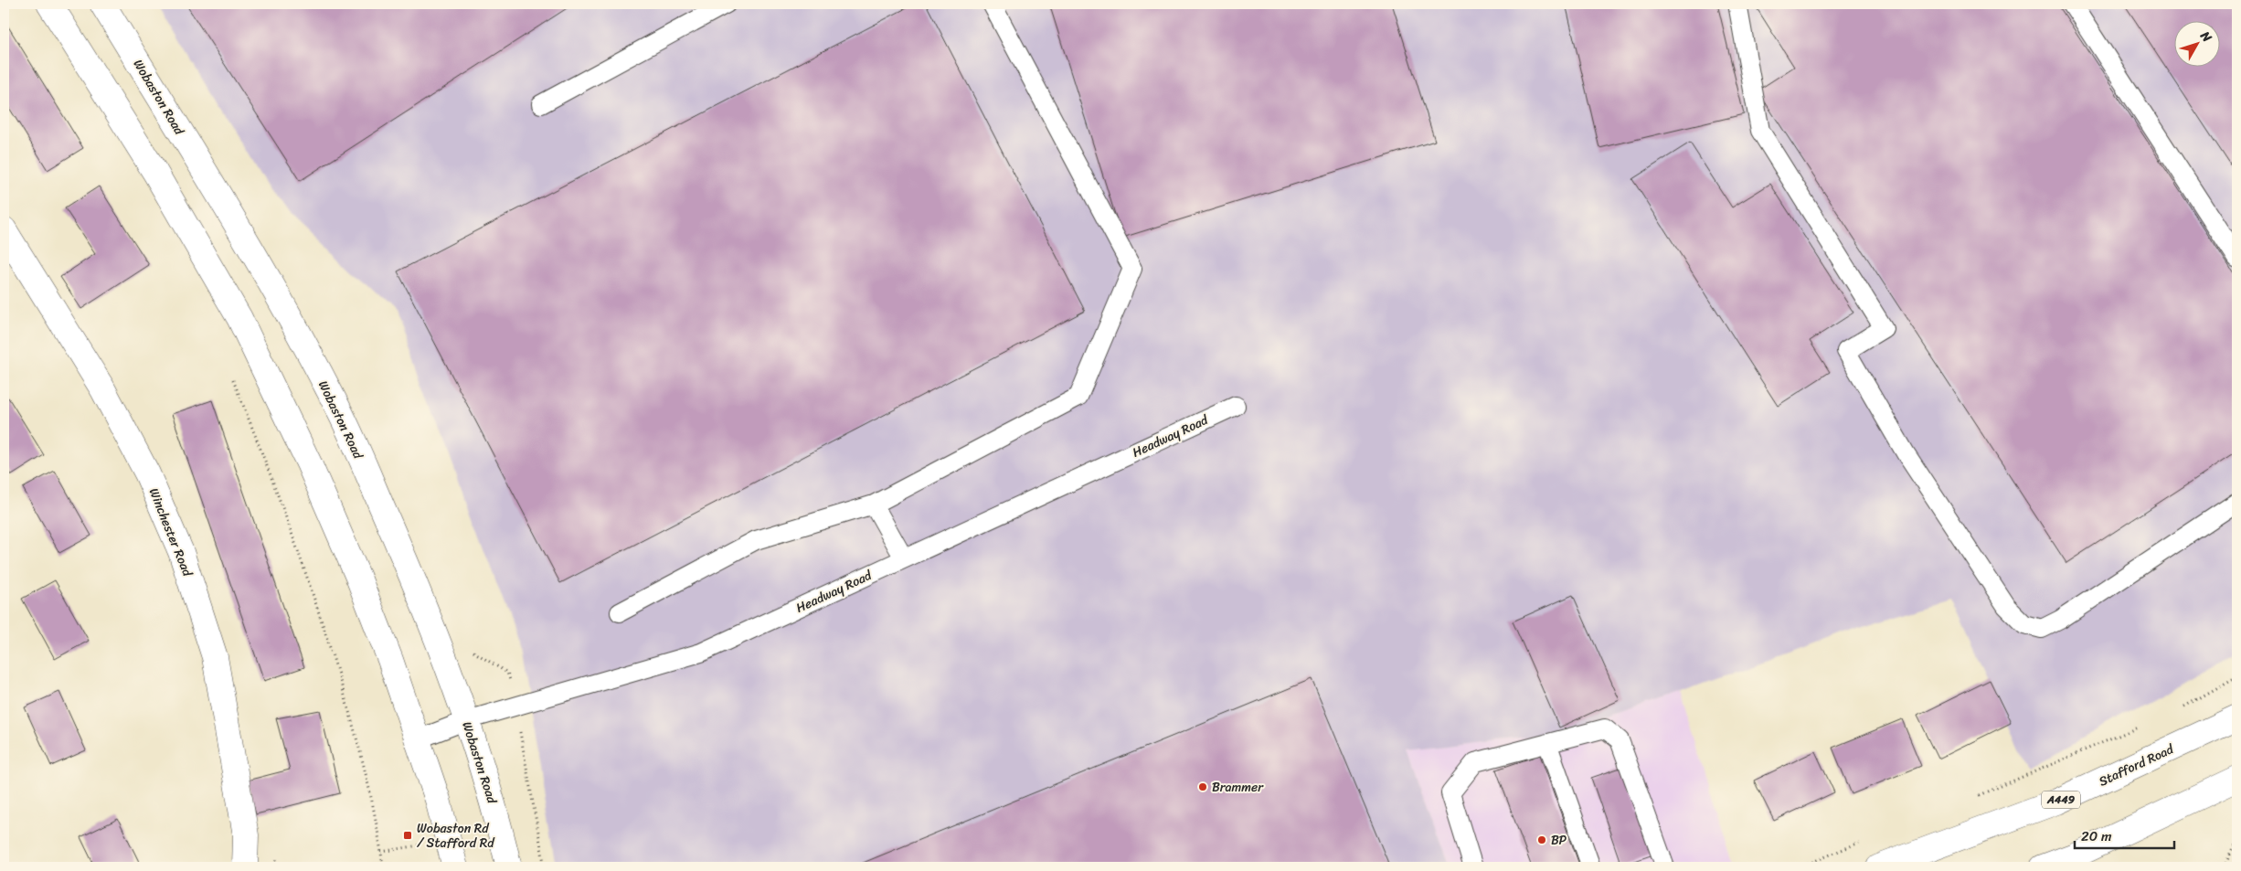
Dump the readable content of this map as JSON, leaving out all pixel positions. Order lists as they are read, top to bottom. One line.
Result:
{"streets":{"main road":["Wobaston Road","Winchester Road","Stafford Road","A449"],"lane":["Headway Road"]},"crossings":[["Wobaston Road","Headway Road"]],"places":{"other":["Brammer","BP"],"transit":["Wobaston Rd / Stafford Rd"]},"scale_bar":"20 m","north":"top right"}
